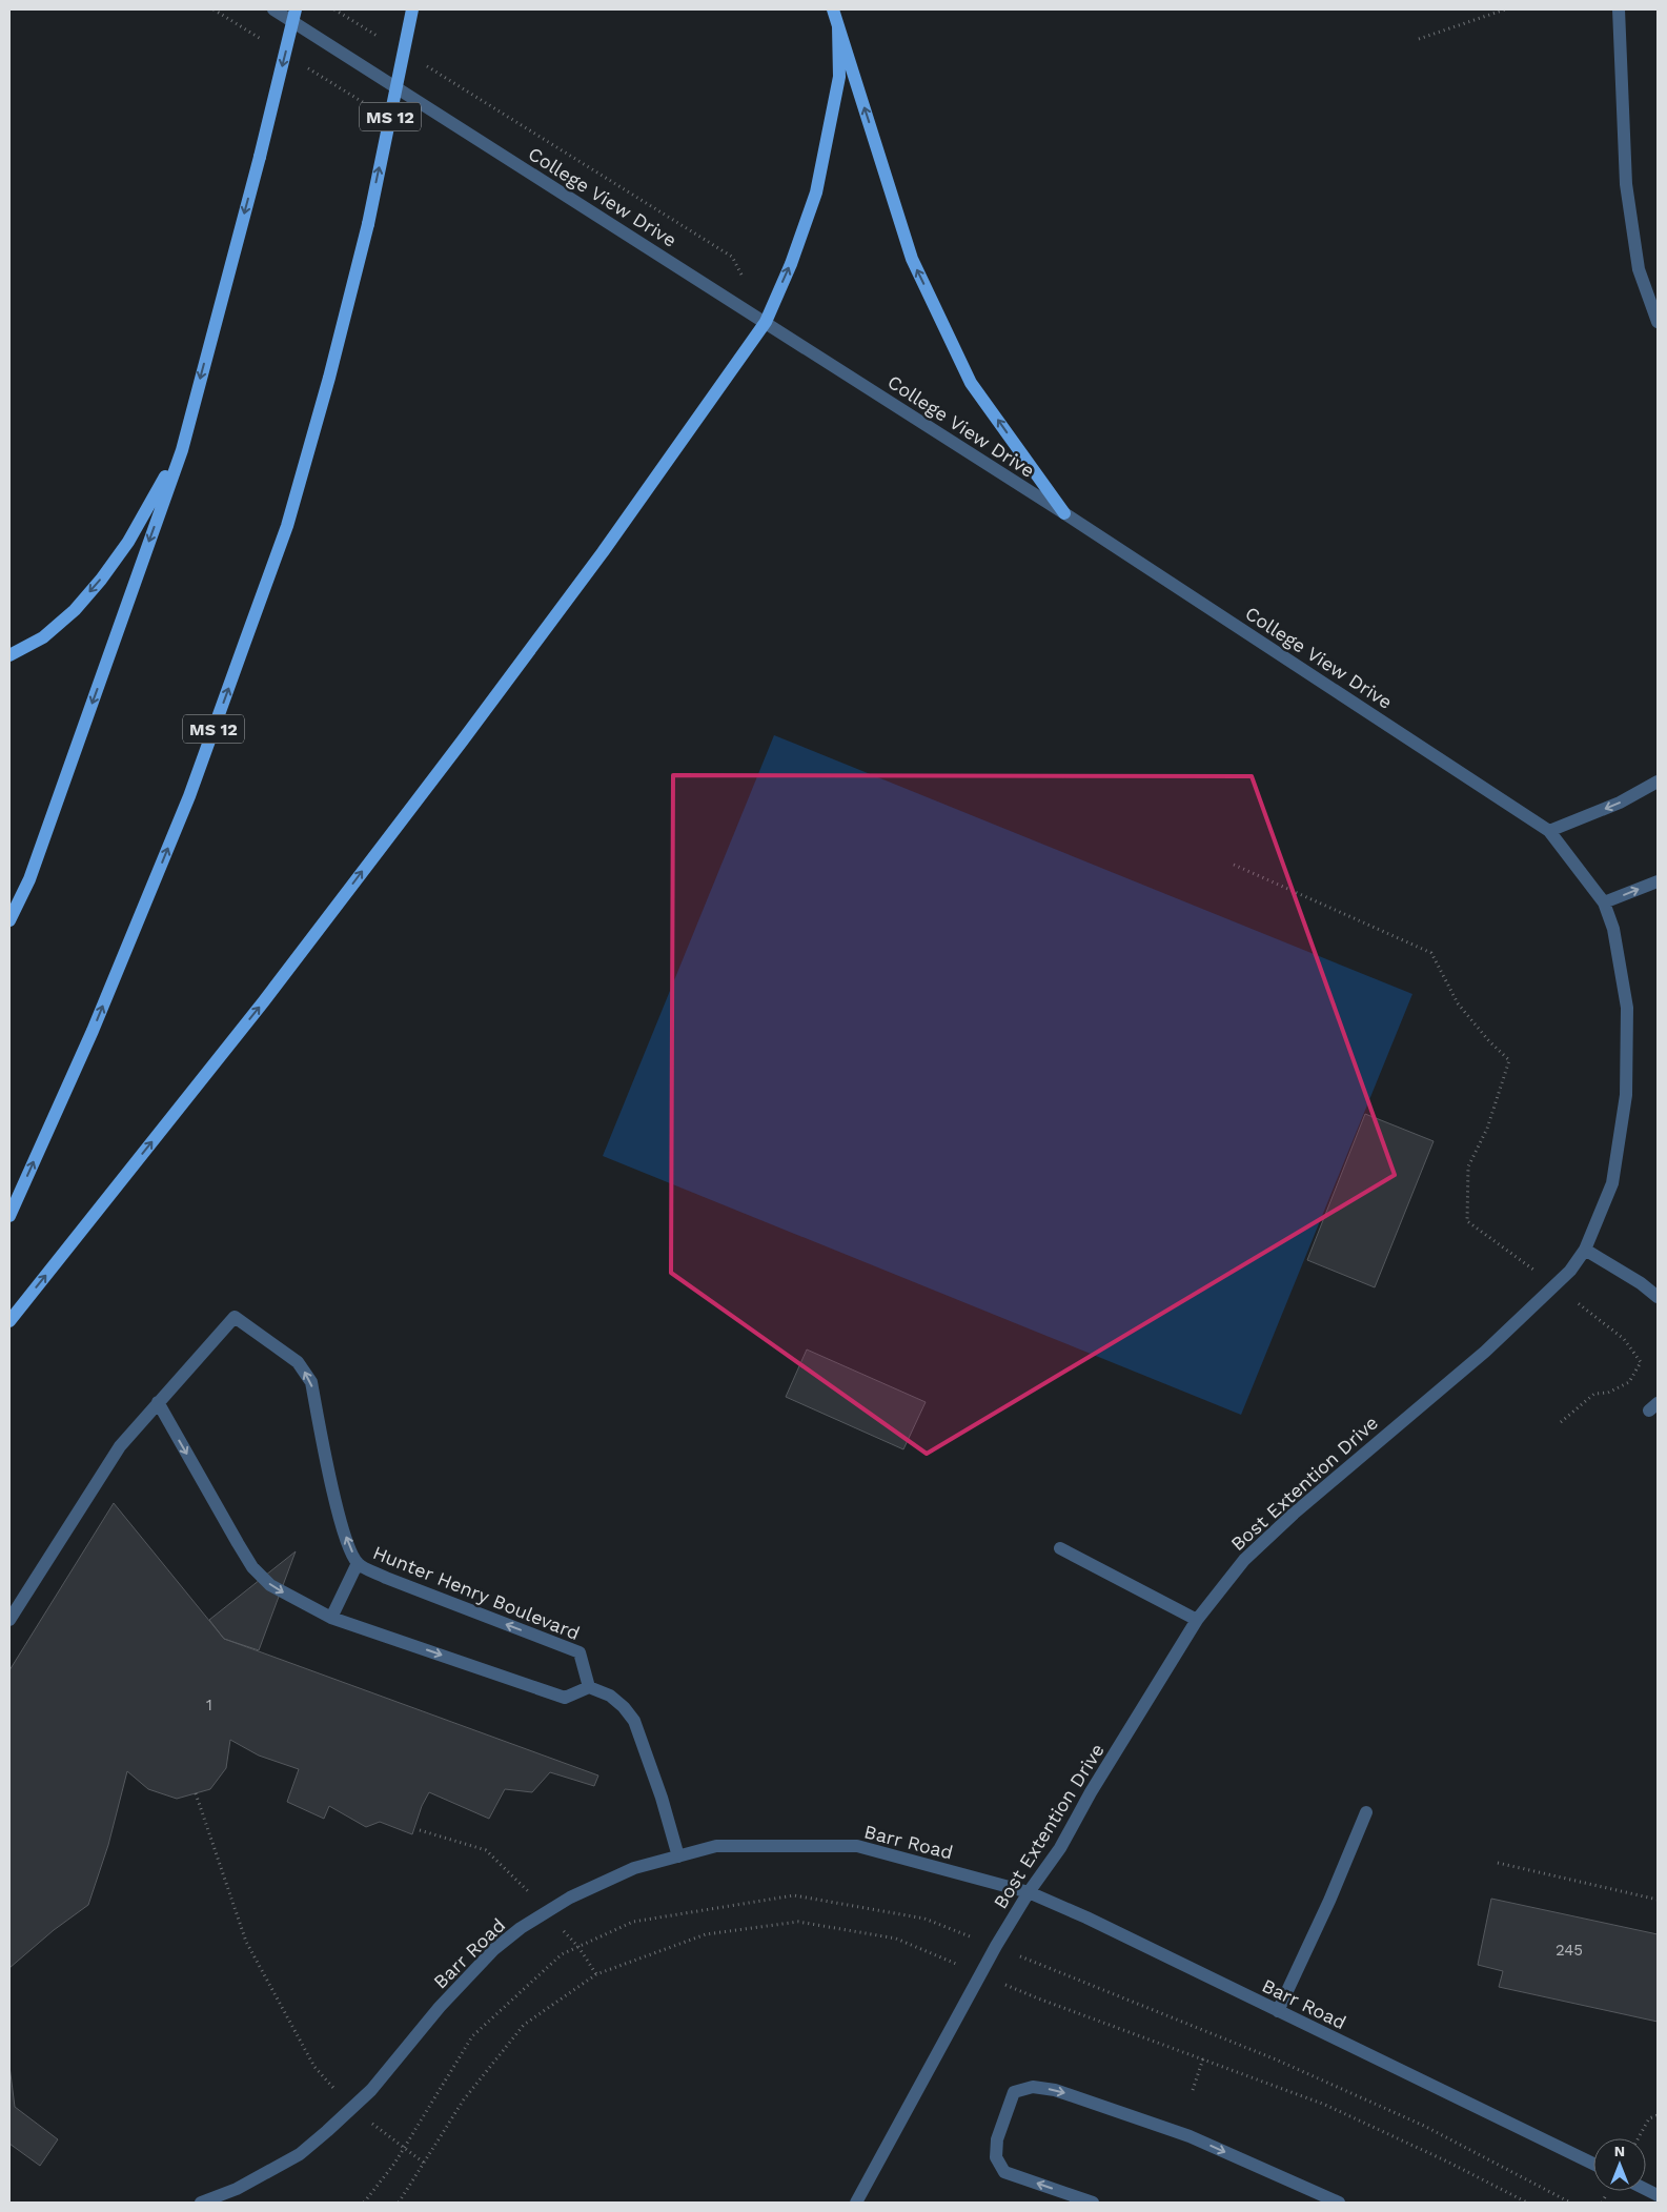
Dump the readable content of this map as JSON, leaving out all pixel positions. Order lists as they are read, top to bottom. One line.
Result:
{"streets":{"main road":["MS 12"],"street":["College View Drive","Bost Extention Drive","Hunter Henry Boulevard","Barr Road"]},"crossings":[["College View Drive","Bost Extention Drive"],["Bost Extention Drive","Barr Road"]],"house_numbers":["1","245"],"north":"top"}
